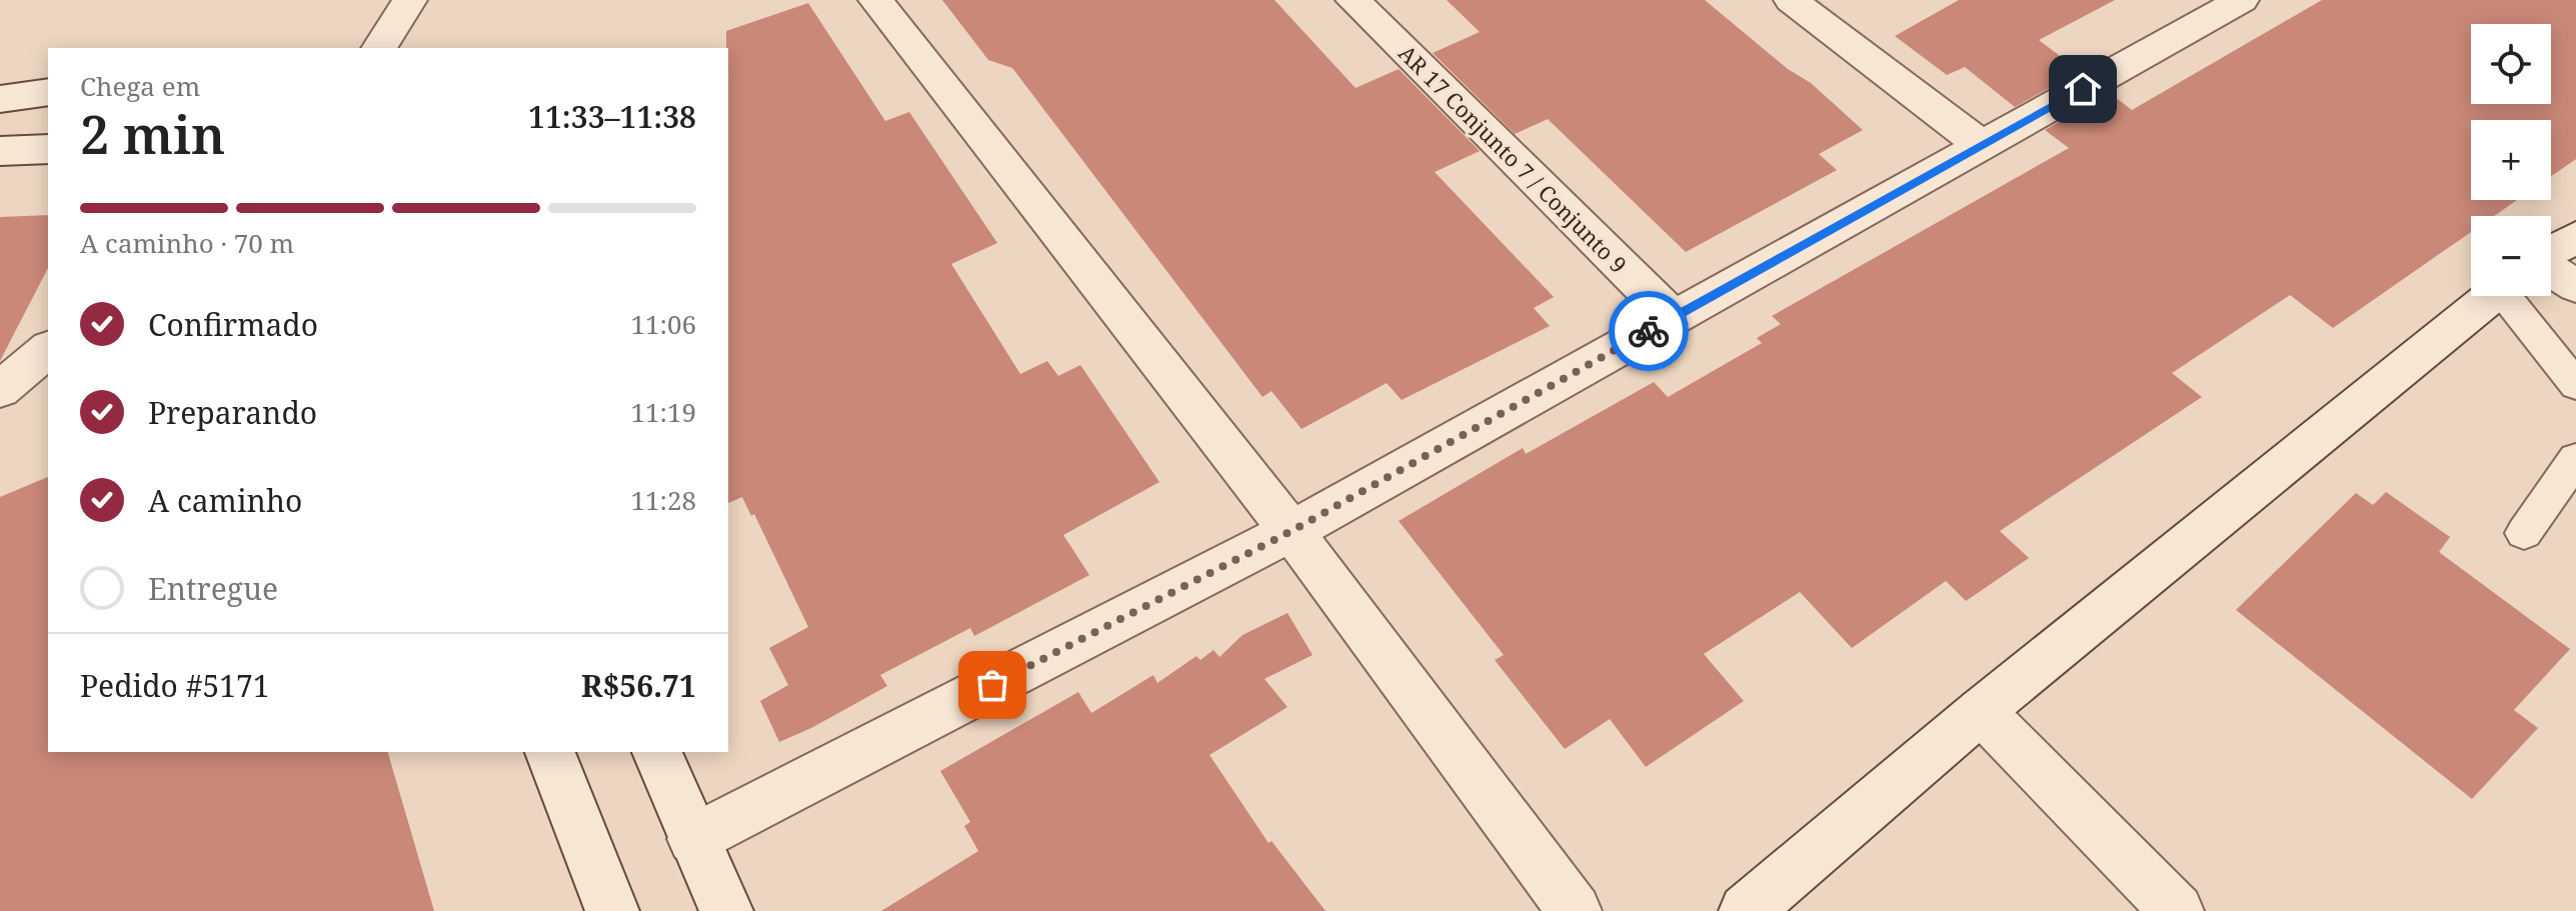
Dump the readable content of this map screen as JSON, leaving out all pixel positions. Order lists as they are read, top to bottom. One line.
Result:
{"streets":{"street":["AR 17 Conjunto 7 / Conjunto 9"]},"page":{"map_buttons":["+","−"],"heading":["2 min","Chega em","11:33–11:38"],"panel":["Pedido #5171","R$56.71"],"bar":"A caminho · 70 m","list":[["Confirmado","11:06"],["Preparando","11:19"],["A caminho","11:28"],"Entregue"]}}
